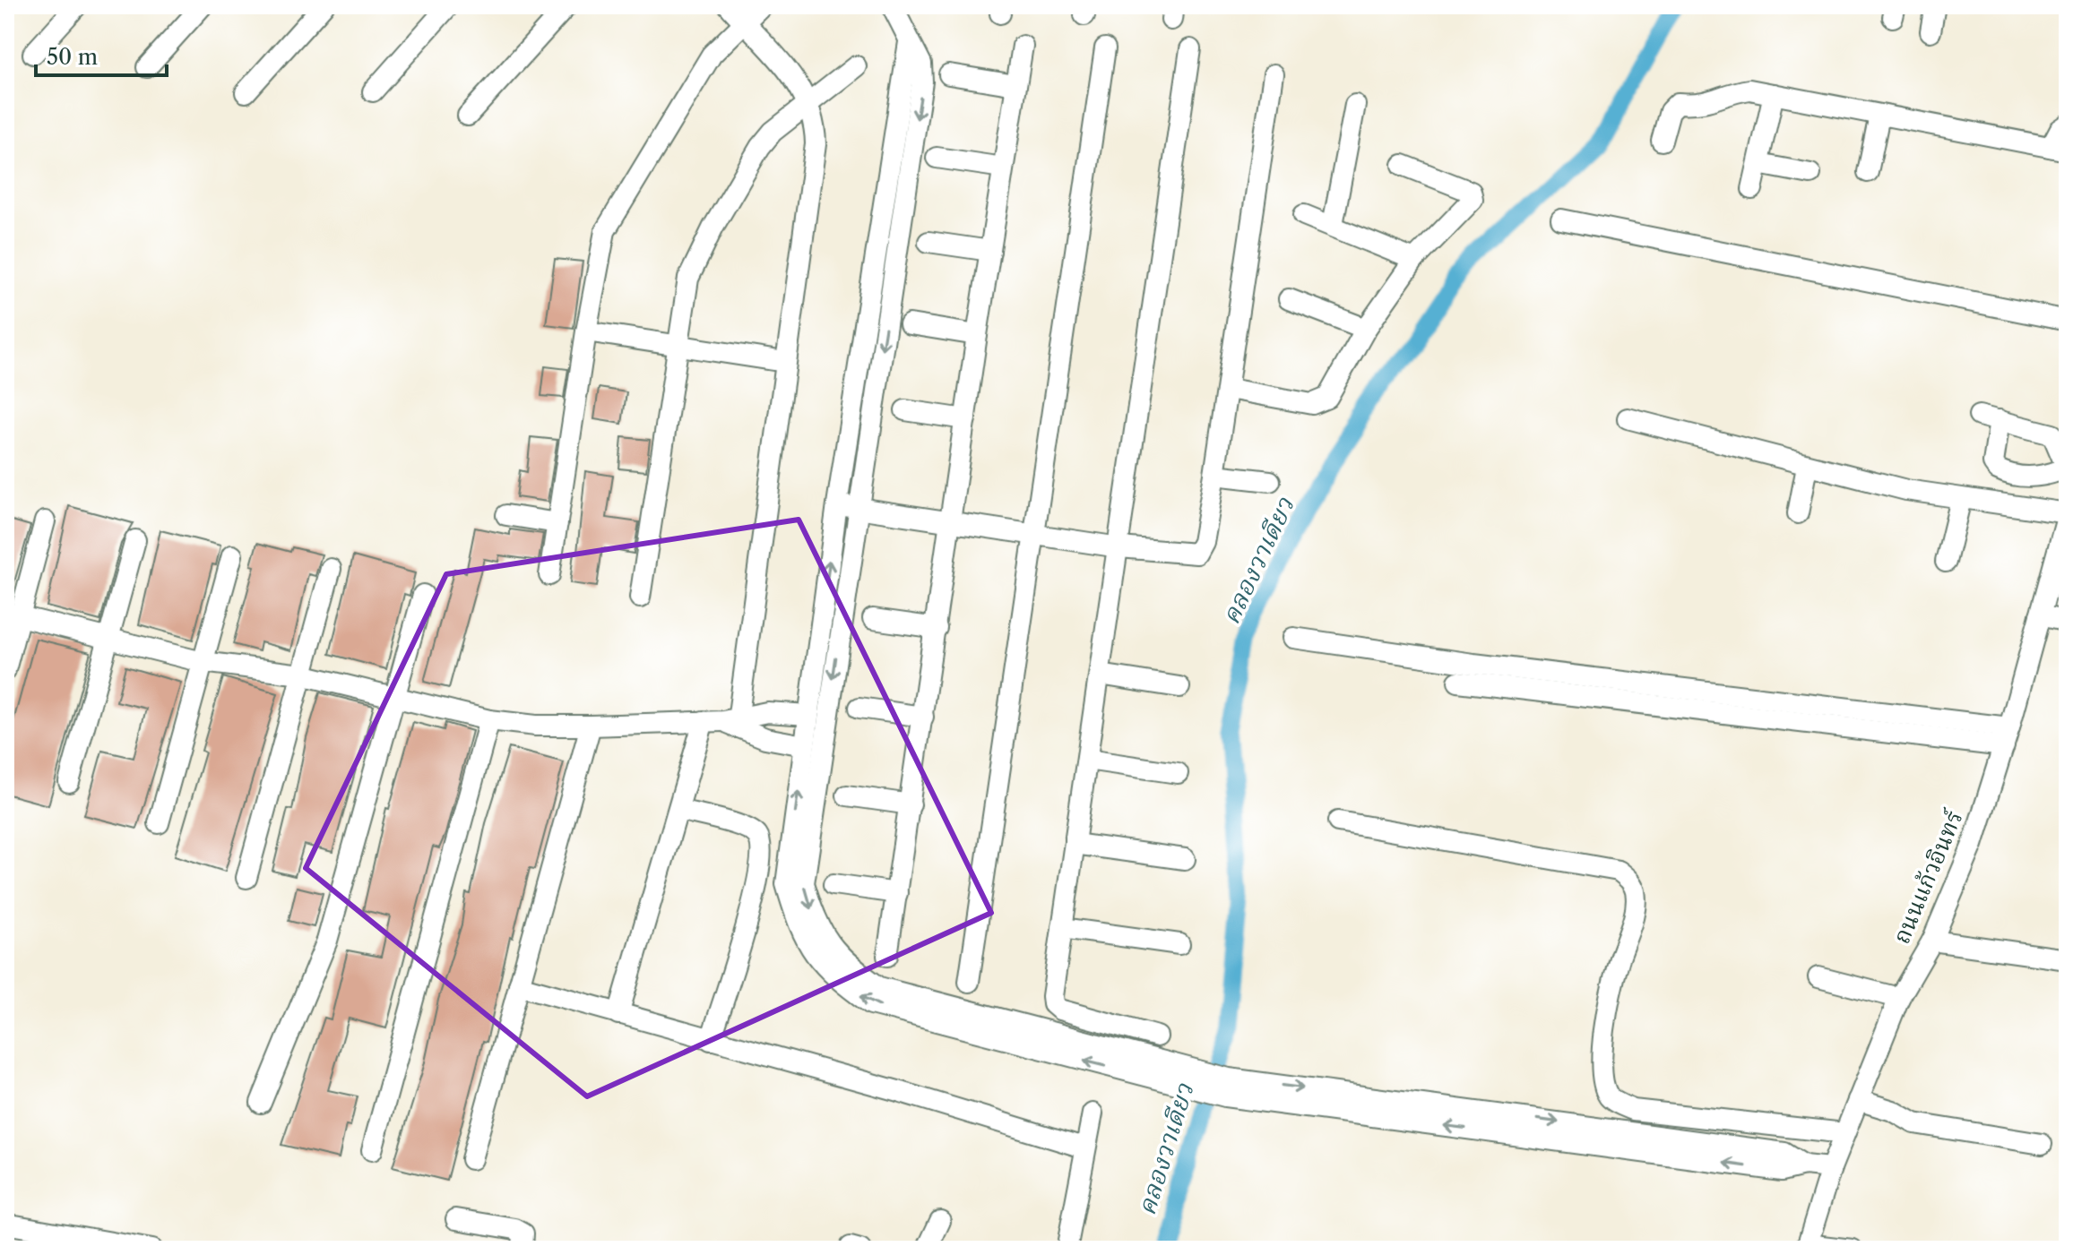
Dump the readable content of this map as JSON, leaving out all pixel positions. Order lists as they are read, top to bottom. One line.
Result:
{"streets":{"street":["ถนนแก้วอินทร์"]},"water":["คลองวาเดียว"],"scale_bar":"50 m"}
